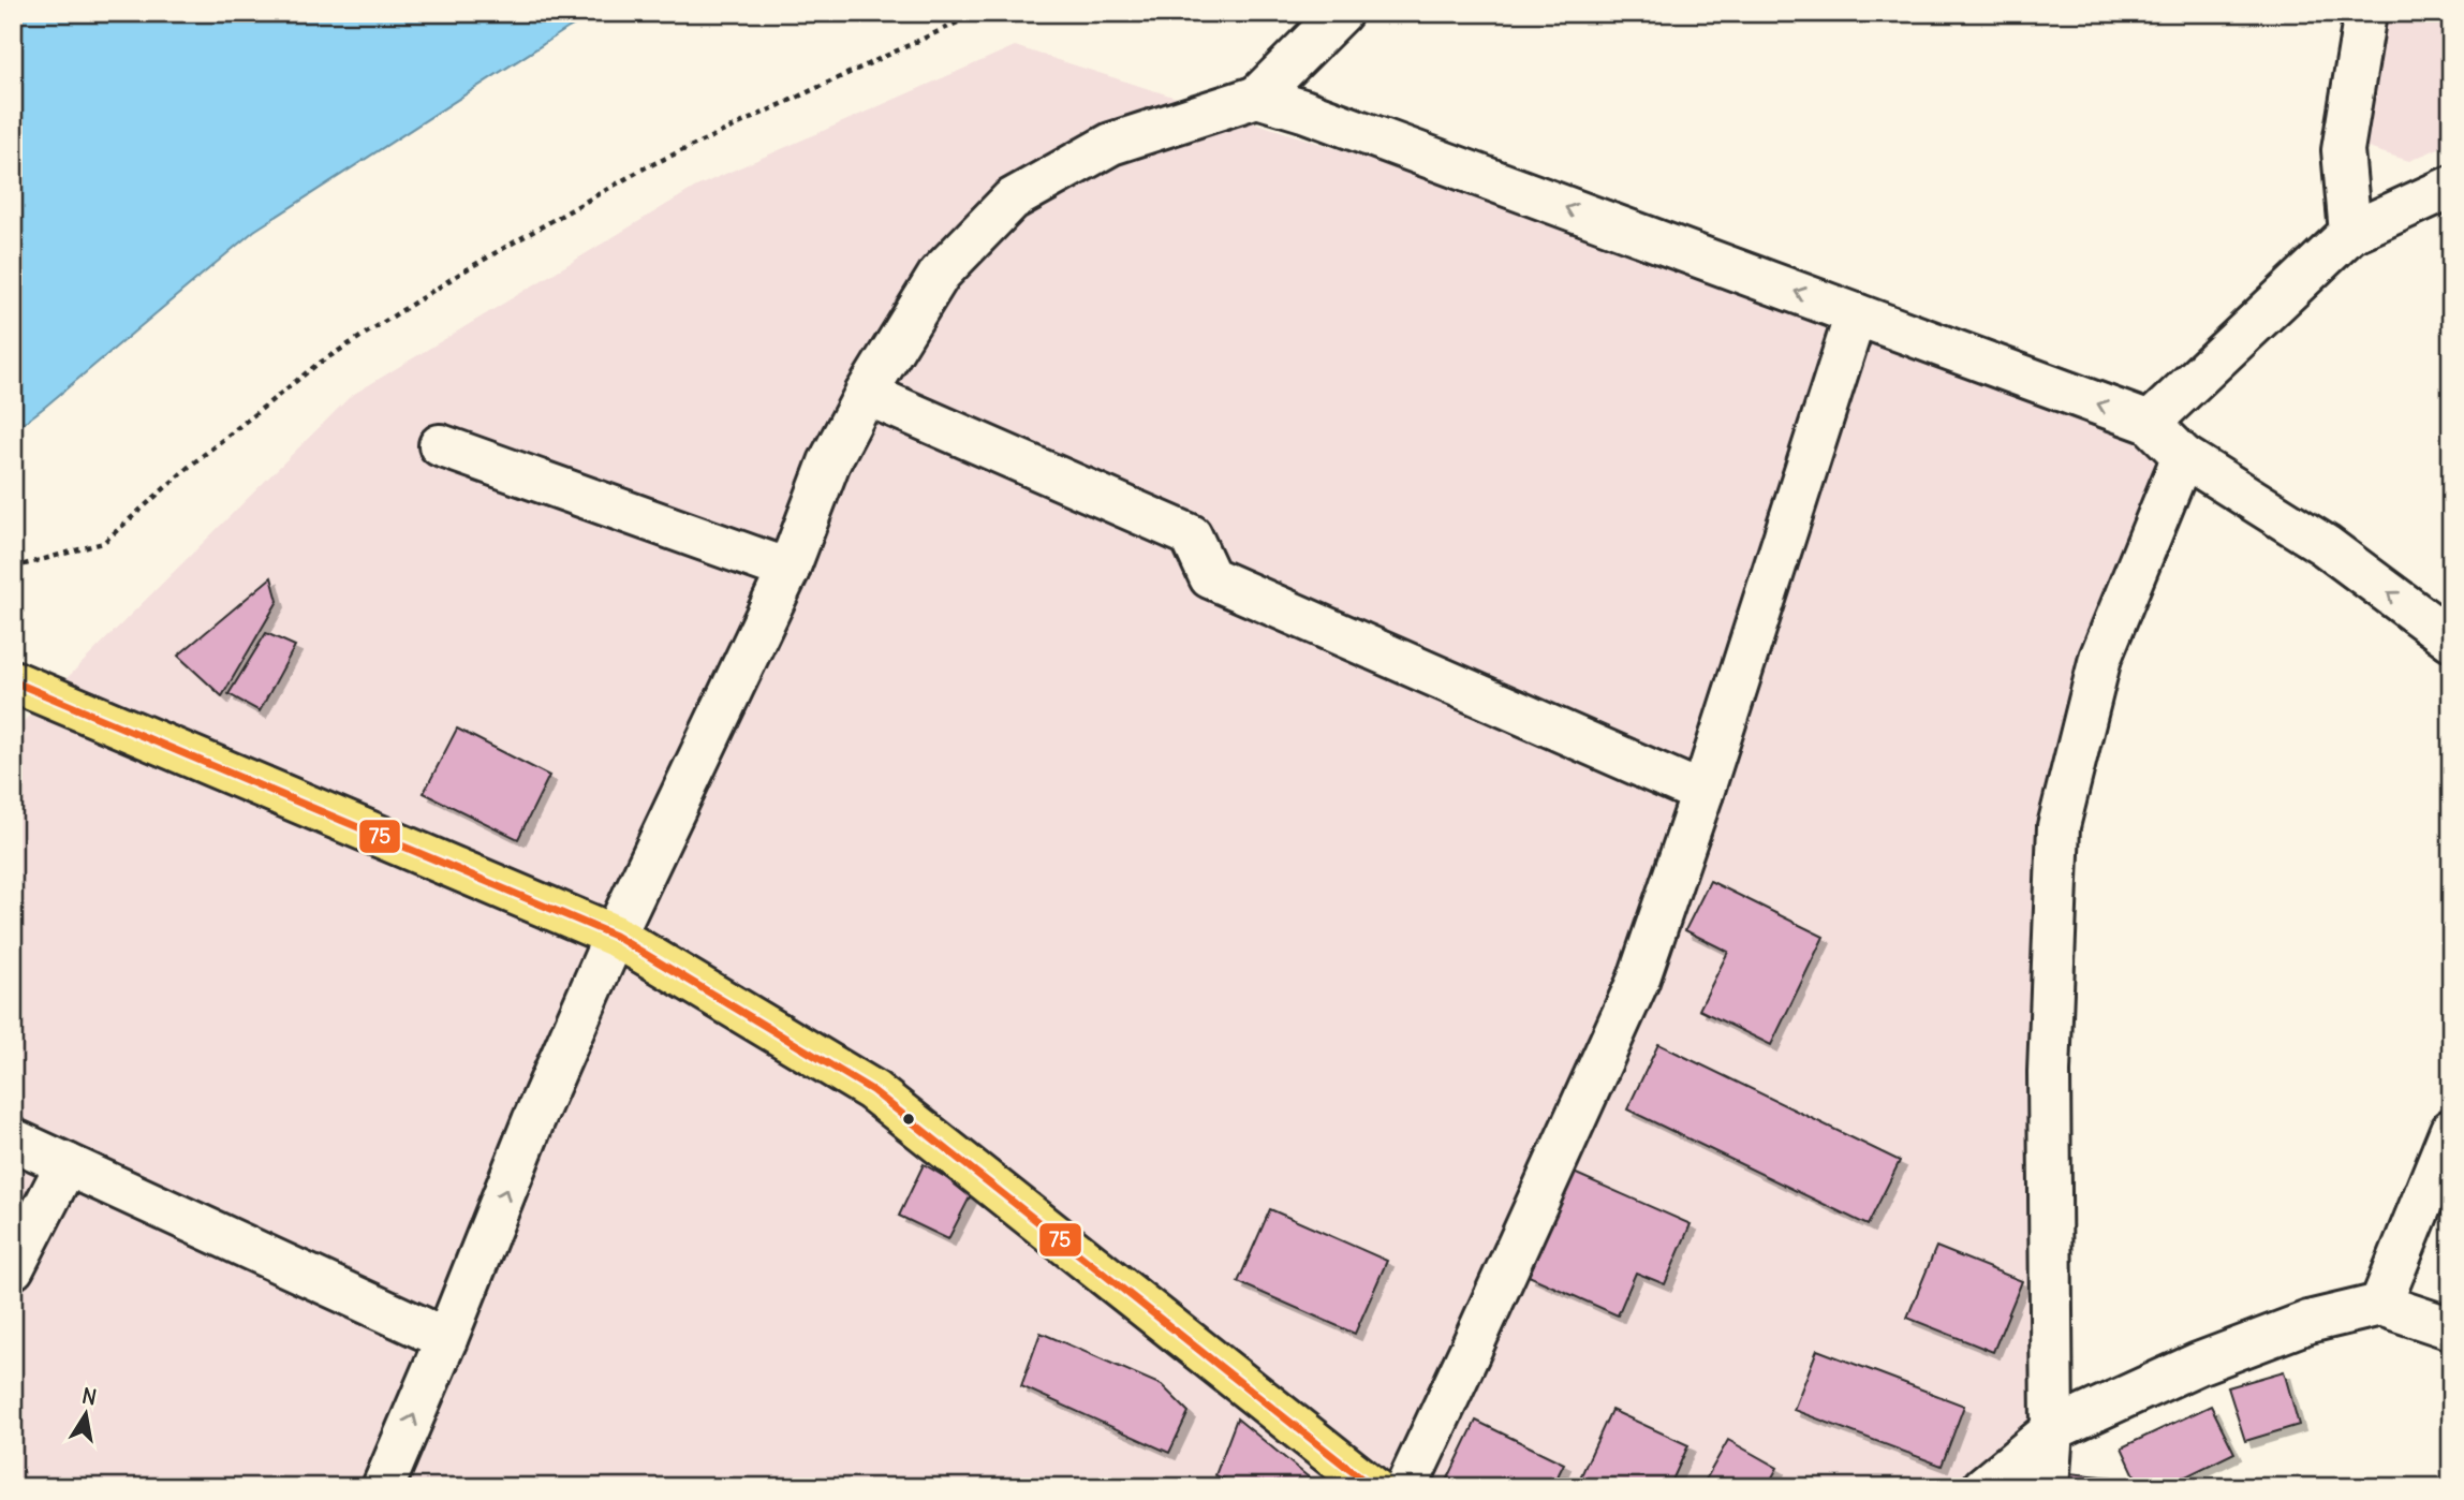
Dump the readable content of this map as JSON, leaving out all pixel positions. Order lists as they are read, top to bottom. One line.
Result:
{"lines":["transit line 75"],"north":"top"}
